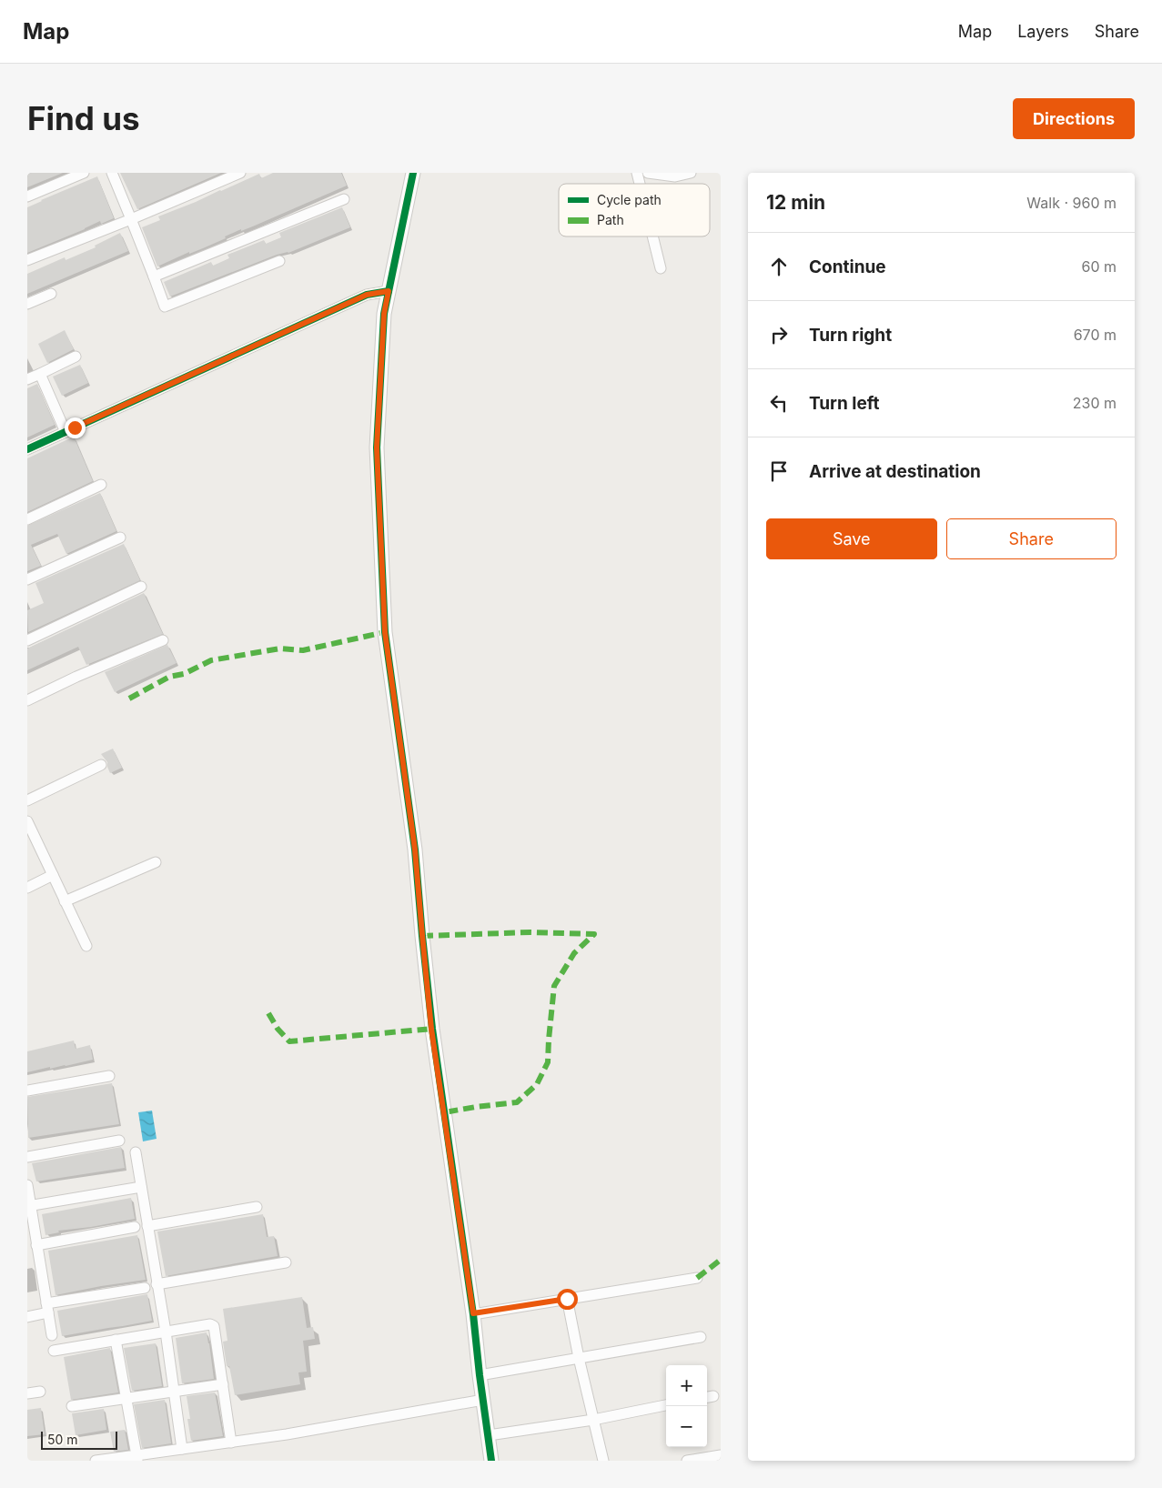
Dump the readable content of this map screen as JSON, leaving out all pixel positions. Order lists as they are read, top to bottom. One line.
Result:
{"legend":["Cycle path","Path"],"scale_bar":"50 m","page":{"header":"Map","nav":["Map","Layers","Share"],"buttons":["Directions",["Save","Share"]],"title":"Find us","heading":["12 min","Walk · 960 m"],"list":[["Continue","60 m"],["Turn right","670 m"],["Turn left","230 m"],"Arrive at destination"],"map_buttons":["+","−"],"scale":"50 m"}}
